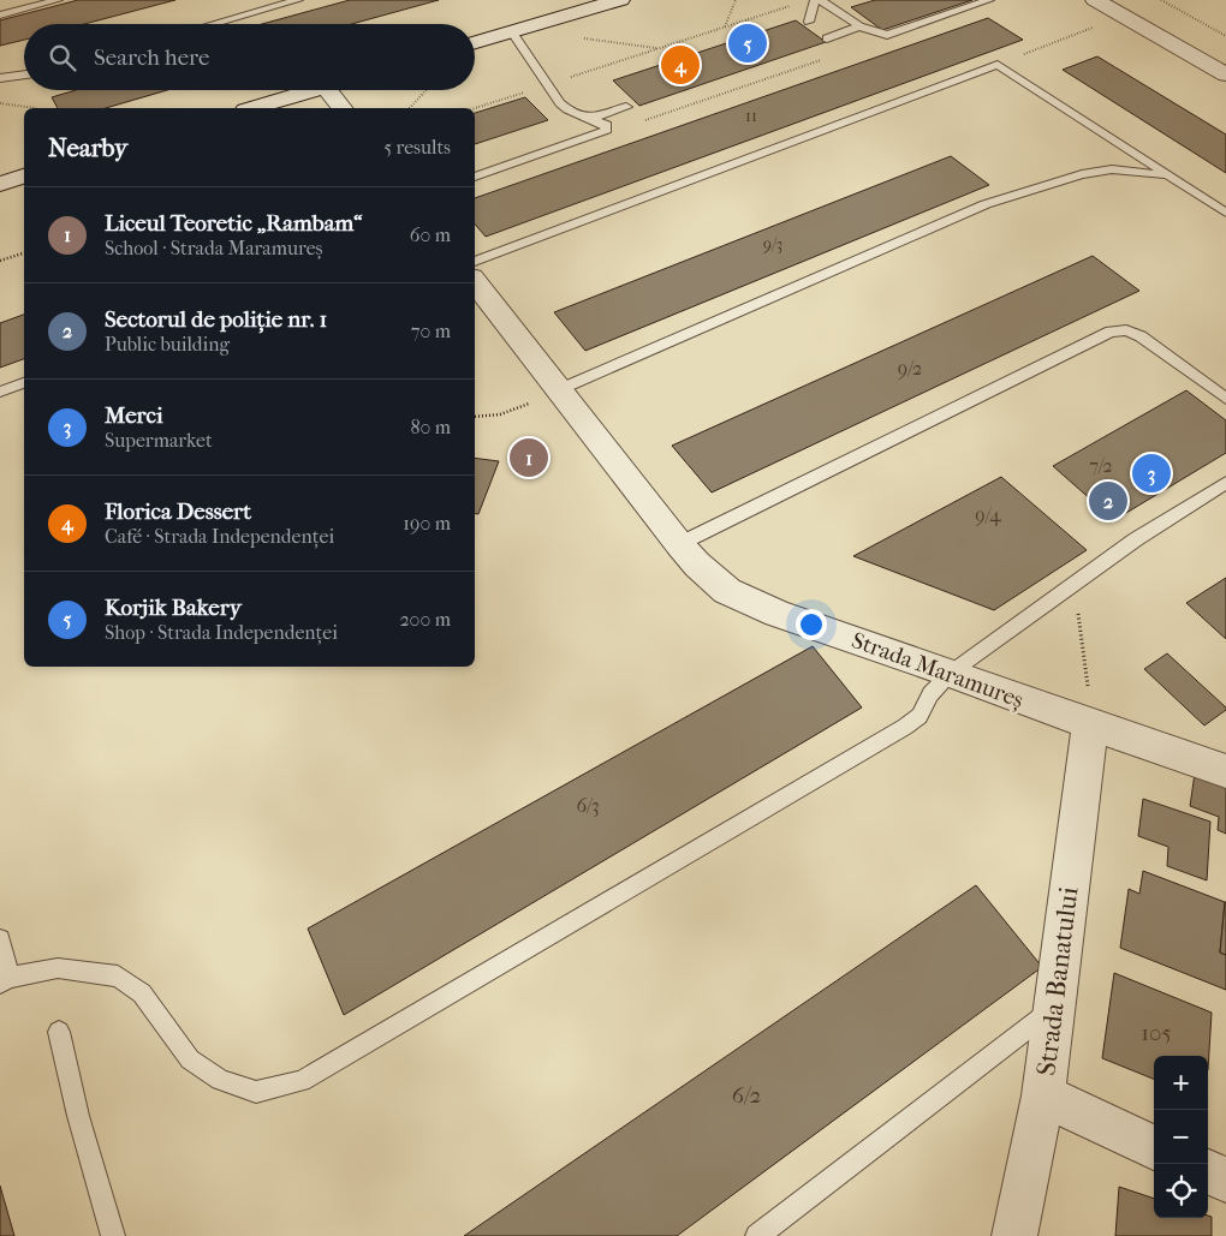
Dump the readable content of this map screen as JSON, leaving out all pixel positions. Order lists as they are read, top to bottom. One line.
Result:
{"streets":{"street":["Strada Maramureș","Strada Banatului"]},"crossings":[["Strada Maramureș","Strada Banatului"]],"house_numbers":["11","9/3","9/2","7/2","9/4","6/3","105","6/2"],"page":{"pins":["5","4","1","3","2"],"search":"Search here","heading":["Nearby","5 results"],"list":[{"mark":"1","name":"Liceul Teoretic „Rambam“","note":"School · Strada Maramureș","value":"60 m"},{"mark":"2","name":"Sectorul de poliție nr. 1","note":"Public building","value":"70 m"},{"mark":"3","name":"Merci","note":"Supermarket","value":"80 m"},{"mark":"4","name":"Florica Dessert","note":"Café · Strada Independenței","value":"190 m"},{"mark":"5","name":"Korjik Bakery","note":"Shop · Strada Independenței","value":"200 m"}],"map_buttons":["+","−"]}}
